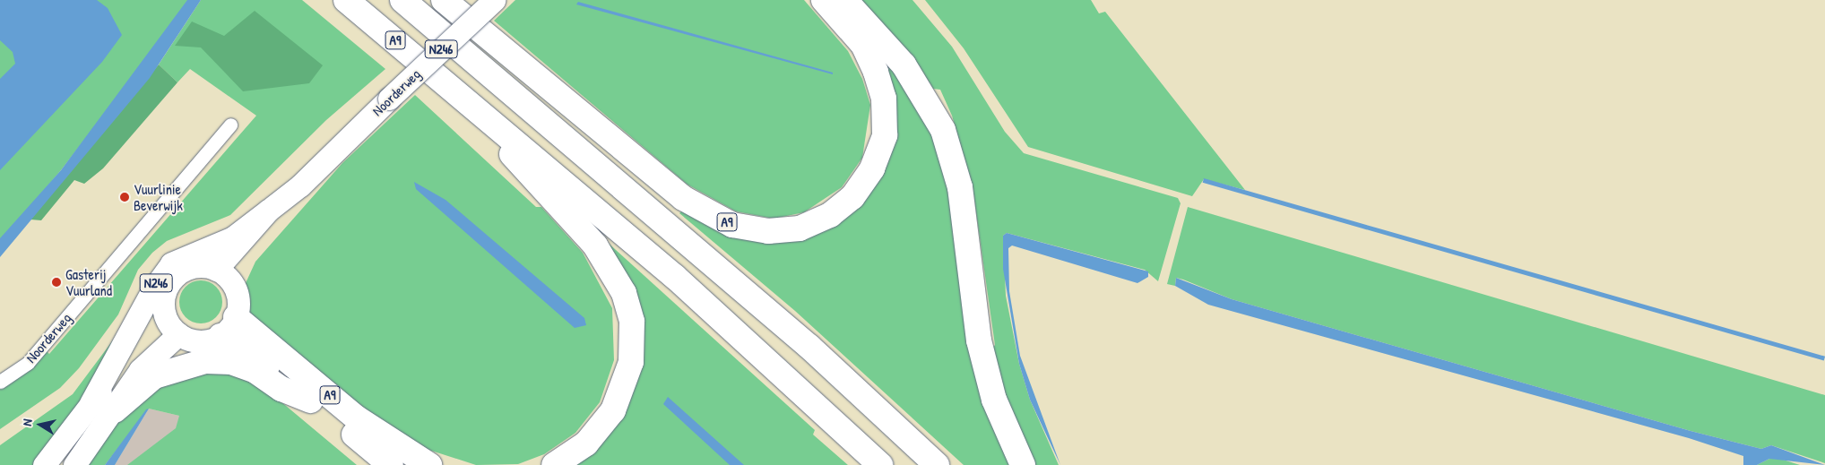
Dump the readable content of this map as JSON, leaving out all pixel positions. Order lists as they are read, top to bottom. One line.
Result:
{"streets":{"highway":["A9"],"main road":["N246","Noorderweg"]},"crossings":[["A9","N246"],["A9","Noorderweg"],["N246","Noorderweg"]],"places":["Vuurlinie Beverwijk","Gasterij Vuurland"],"north":"left"}
